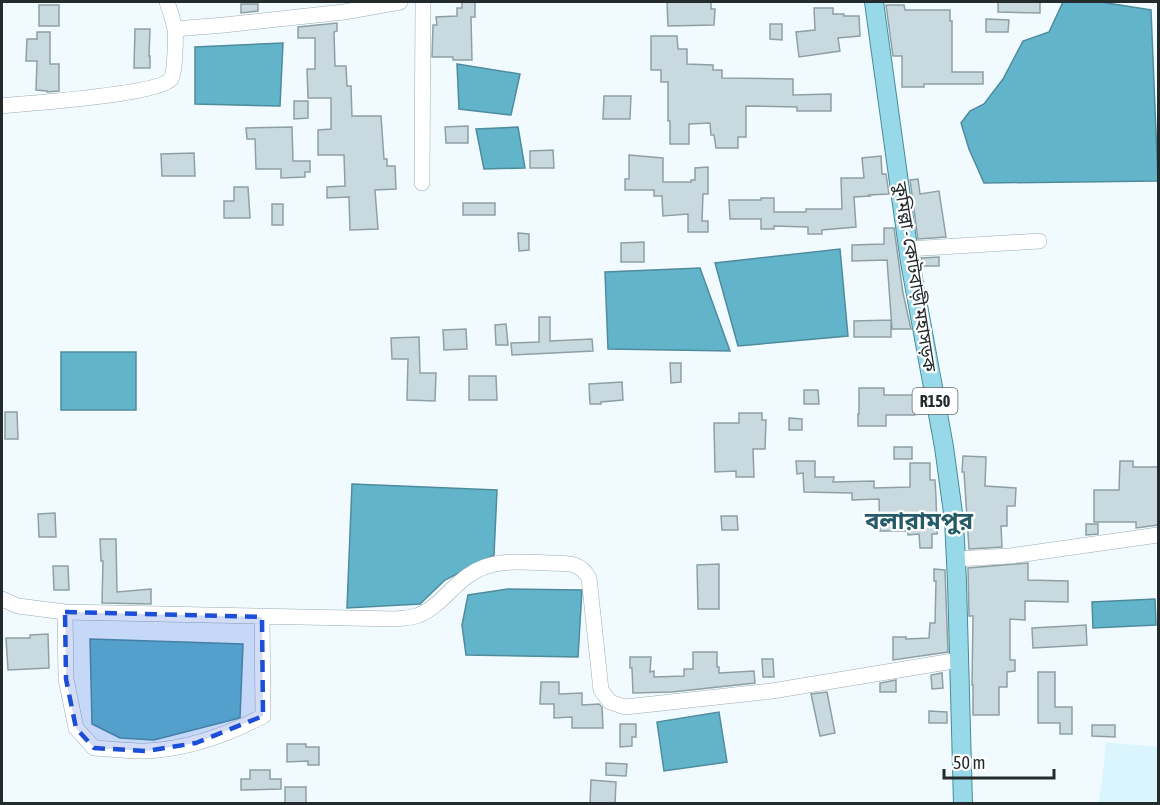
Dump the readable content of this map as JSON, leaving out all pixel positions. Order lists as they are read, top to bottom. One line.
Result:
{"streets":{"main road":["কুমিল্লা - কোটবাড়ী মহাসড়ক","R150"]},"districts":["বলারামপুর"],"scale_bar":"50 m"}
